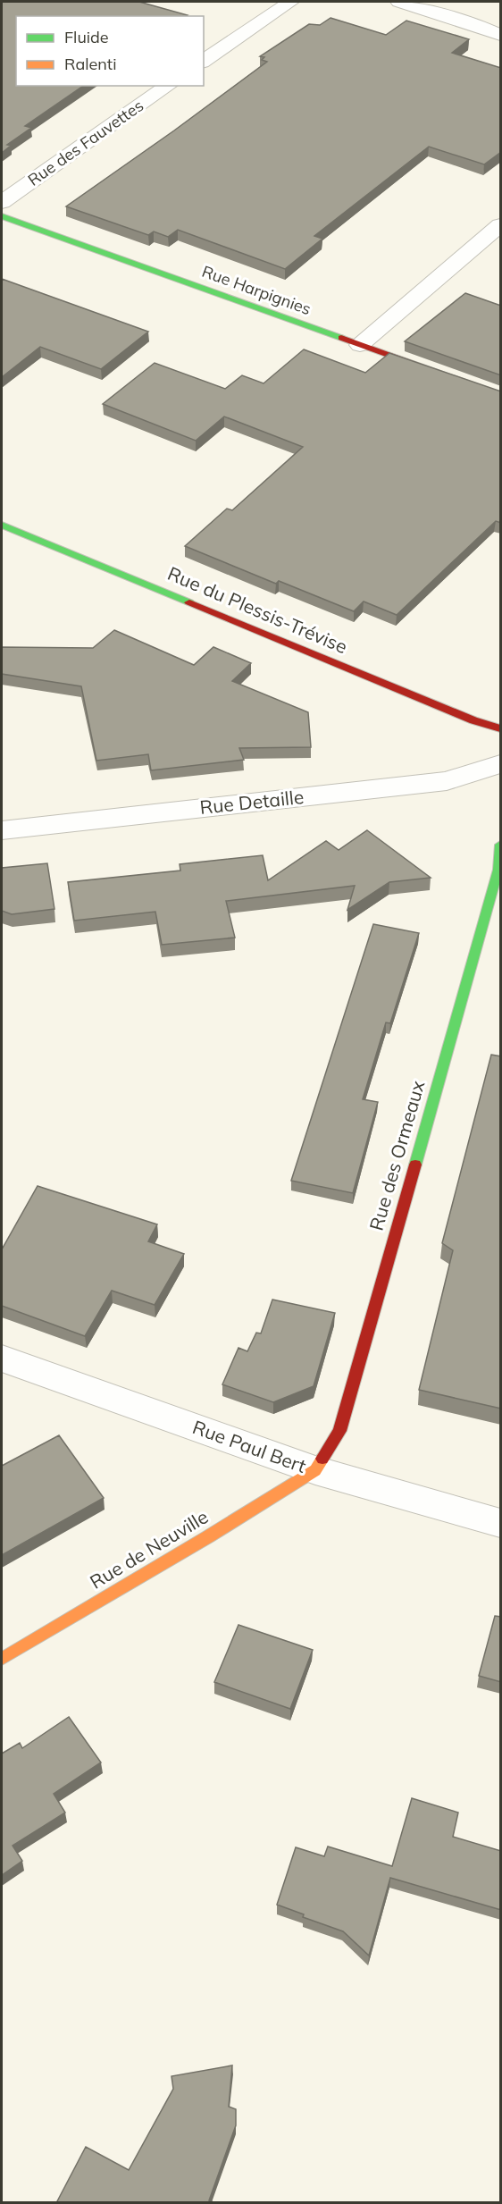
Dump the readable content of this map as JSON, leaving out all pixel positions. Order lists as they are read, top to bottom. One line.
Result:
{"streets":{"street":["Rue des Fauvettes","Rue Harpignies","Rue du Plessis-Trévise","Rue Detaille","Rue des Ormeaux","Rue Paul Bert","Rue de Neuville"]},"crossings":[["Rue des Ormeaux","Rue Paul Bert"],["Rue des Ormeaux","Rue de Neuville"],["Rue Paul Bert","Rue de Neuville"]],"legend":["Fluide","Ralenti"]}
